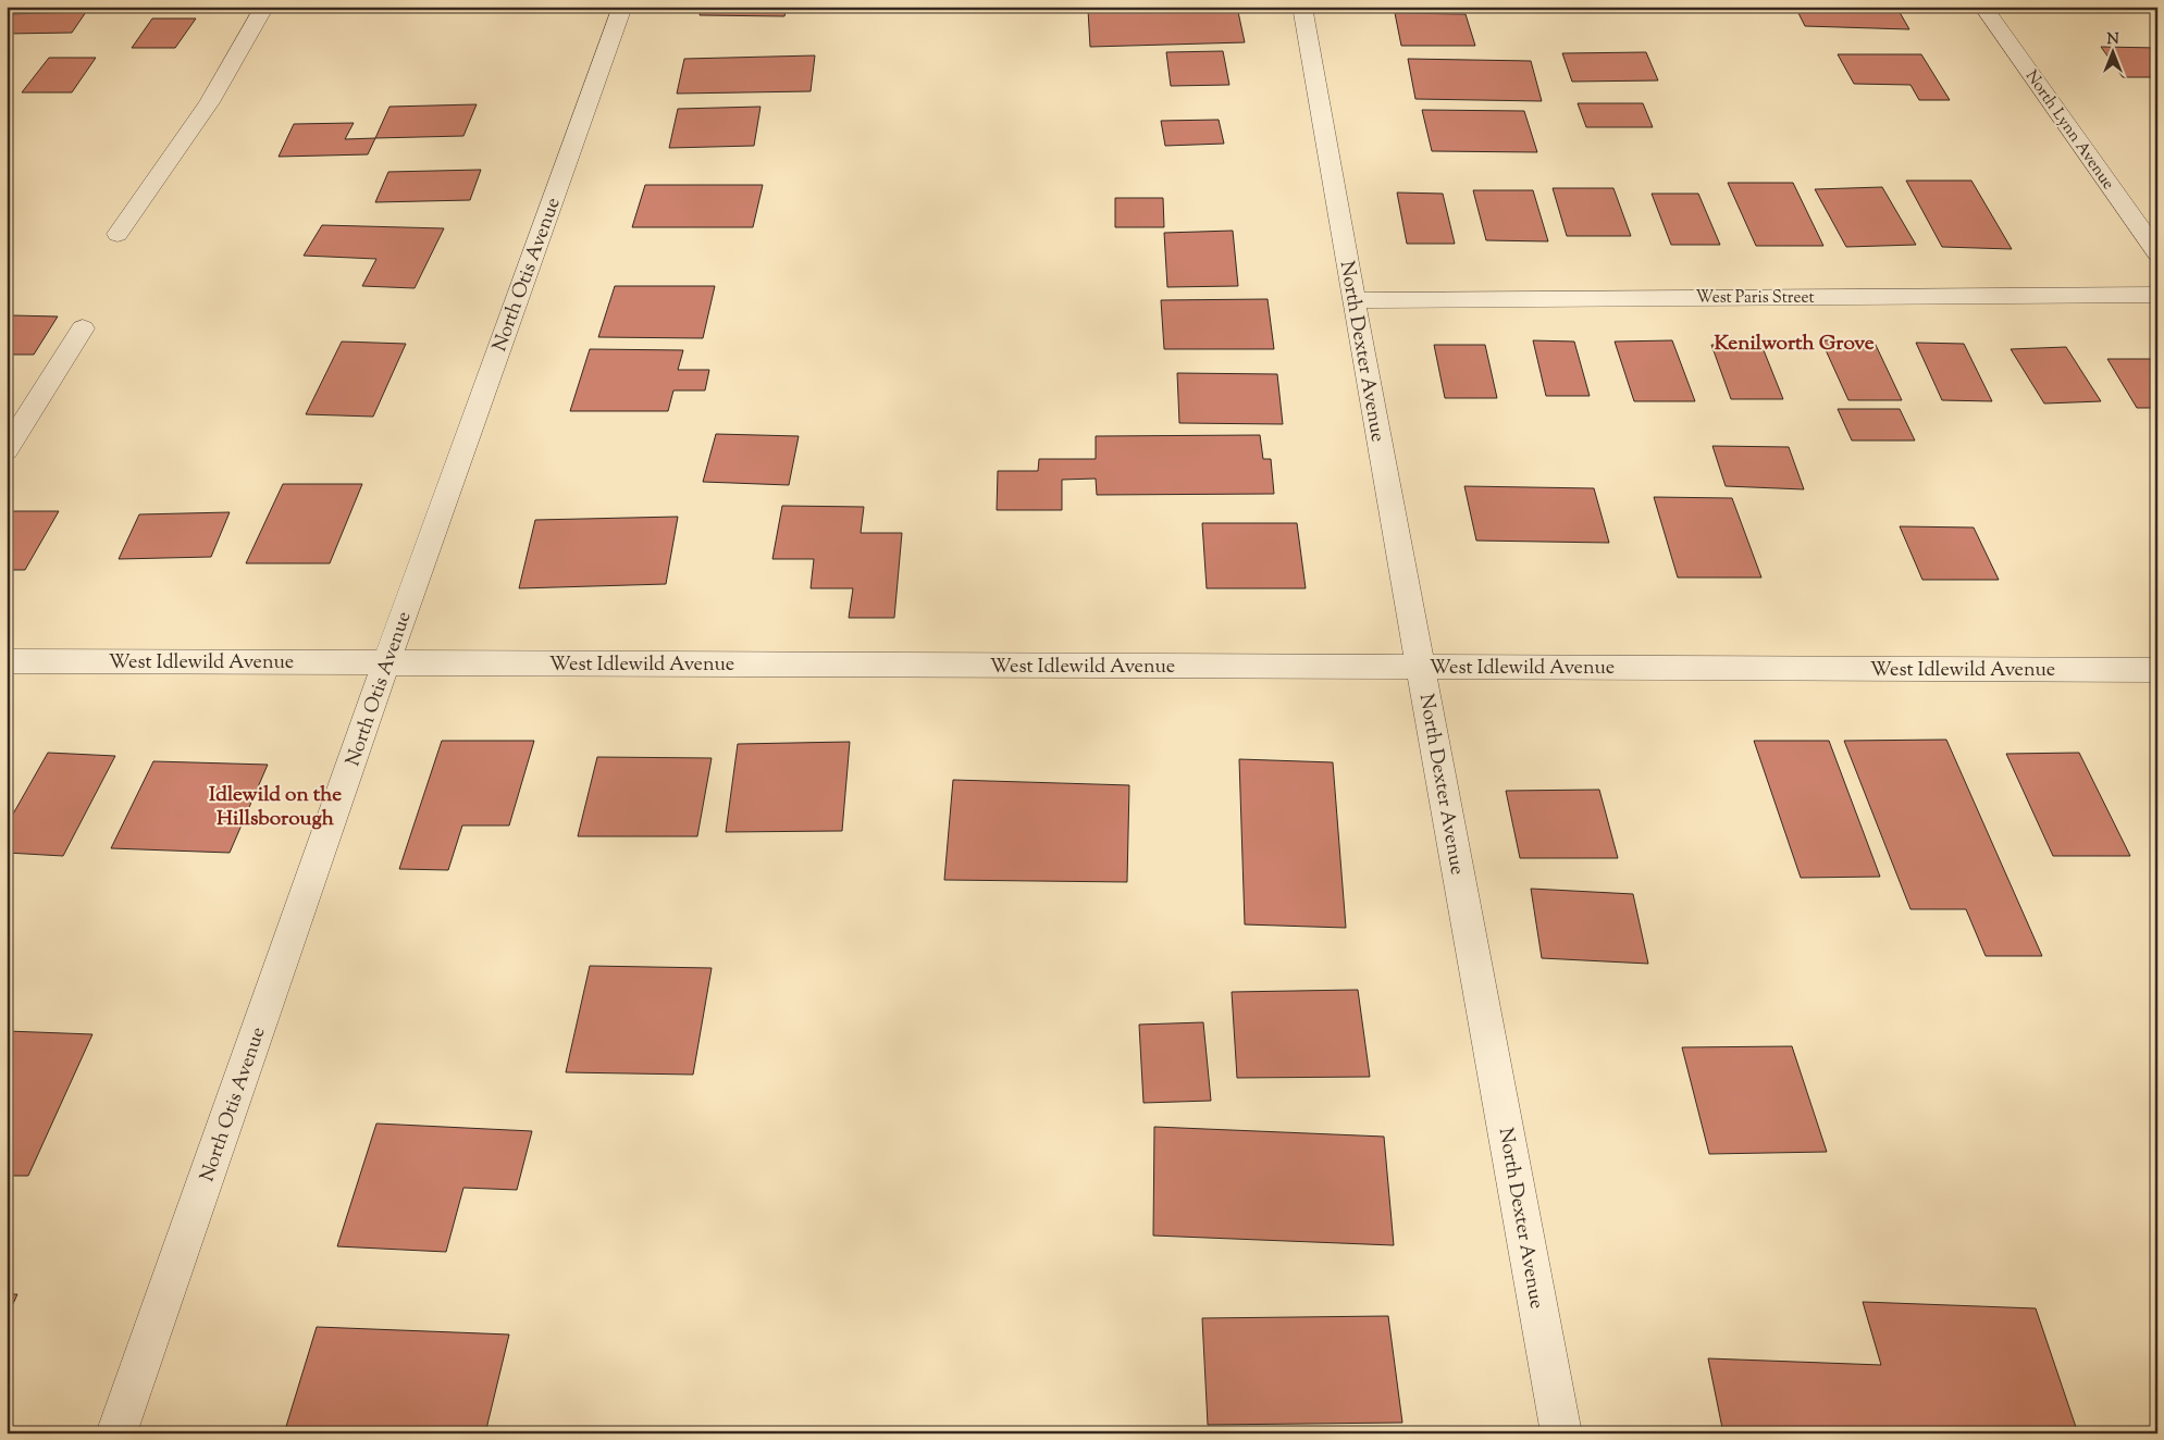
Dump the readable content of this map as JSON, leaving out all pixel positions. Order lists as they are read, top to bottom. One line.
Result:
{"streets":{"street":["North Lynn Avenue","North Otis Avenue","West Paris Street","North Dexter Avenue","West Idlewild Avenue"]},"crossings":[["North Otis Avenue","West Idlewild Avenue"],["West Paris Street","North Dexter Avenue"],["North Dexter Avenue","West Idlewild Avenue"]],"districts":["Kenilworth Grove","Idlewild on the Hillsborough"],"north":"top"}
